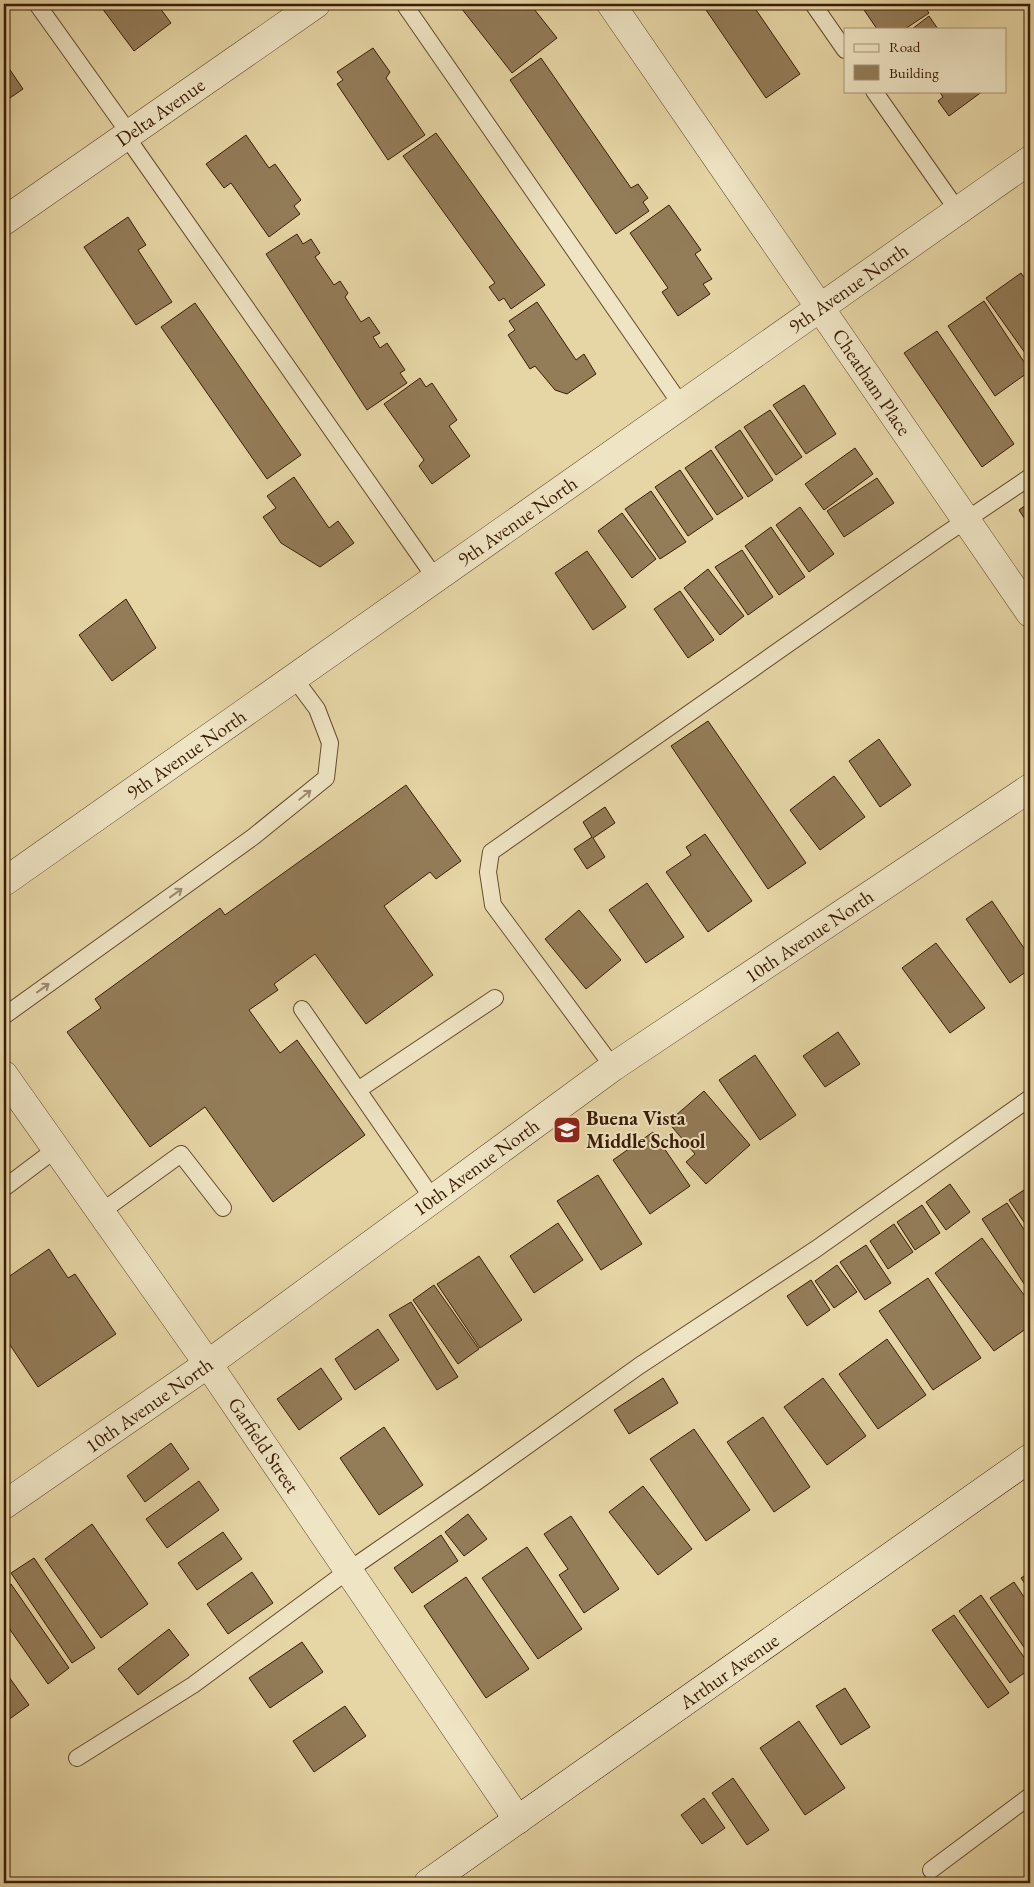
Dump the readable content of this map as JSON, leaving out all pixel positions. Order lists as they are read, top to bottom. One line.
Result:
{"streets":{"street":["Delta Avenue","9th Avenue North","Cheatham Place","10th Avenue North","Garfield Street","Arthur Avenue"]},"crossings":[["9th Avenue North","Cheatham Place"],["10th Avenue North","Garfield Street"],["Garfield Street","Arthur Avenue"]],"places":{"school or university":["Buena Vista Middle School"]},"legend":["Road","Building"]}
